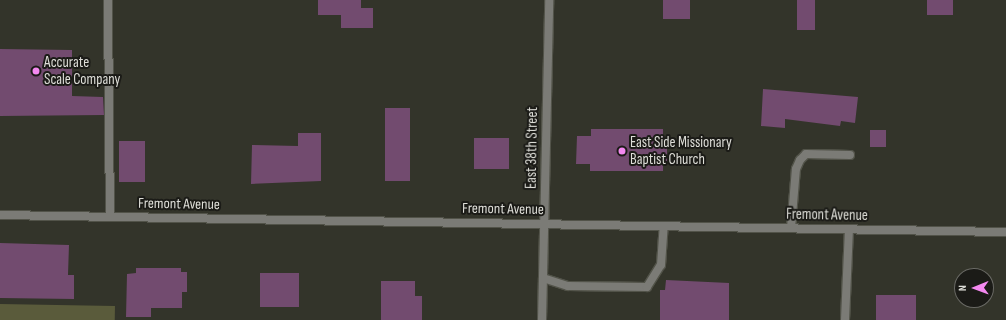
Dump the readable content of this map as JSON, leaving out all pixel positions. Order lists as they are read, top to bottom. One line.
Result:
{"streets":{"street":["East 38th Street","Fremont Avenue"]},"crossings":[["East 38th Street","Fremont Avenue"]],"places":["Accurate Scale Company","East Side Missionary Baptist Church"],"north":"left"}
